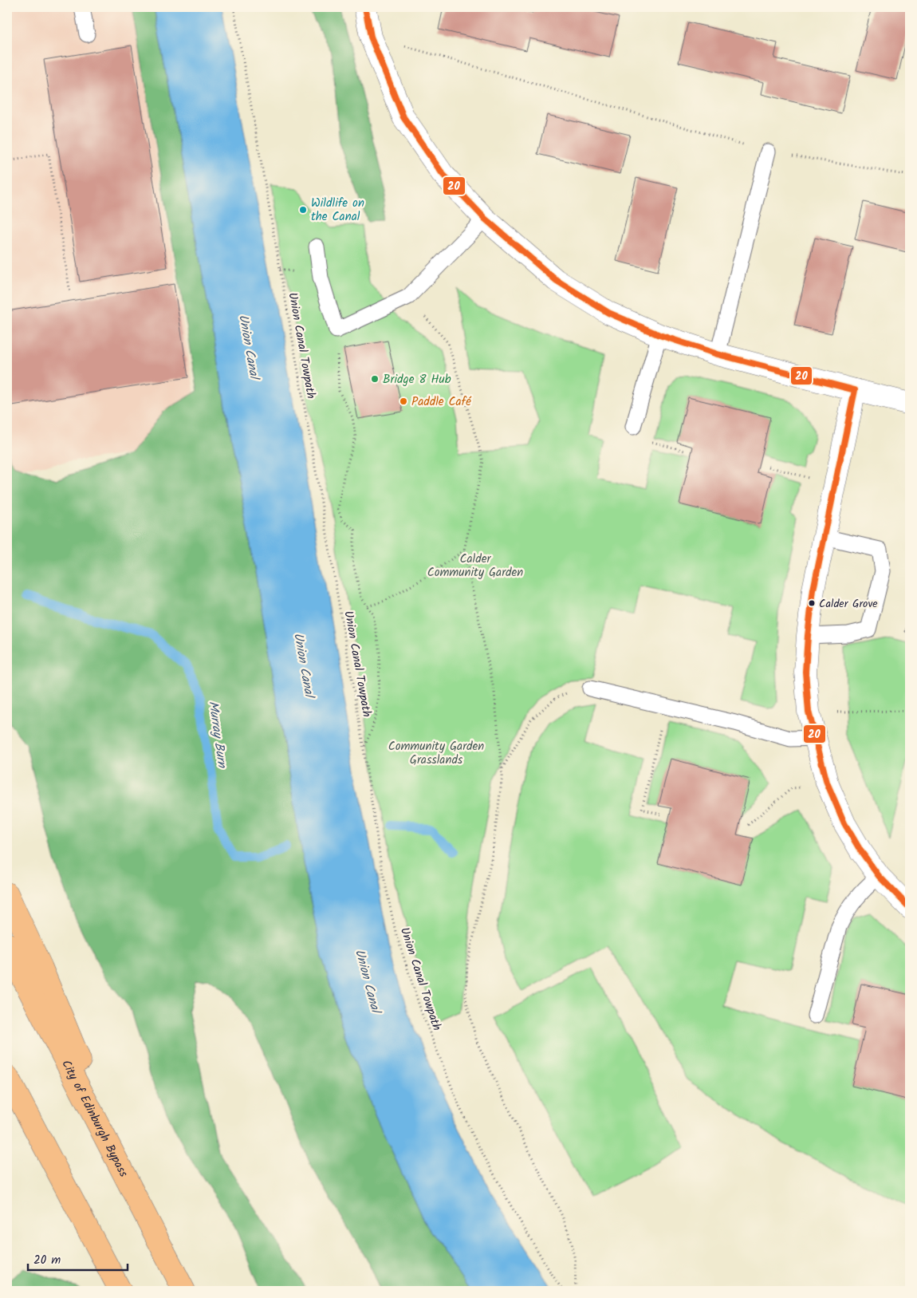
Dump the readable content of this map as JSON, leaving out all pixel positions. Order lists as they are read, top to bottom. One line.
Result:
{"streets":{"highway":["City of Edinburgh Bypass"],"path":["Union Canal Towpath"]},"water":["Union Canal","Murray Burn"],"parks":["Calder Community Garden","Community Garden Grasslands"],"places":["Wildlife on the Canal","Bridge 8 Hub","Paddle Café","Calder Grove"],"lines":["transit line 20"],"scale_bar":"20 m"}
